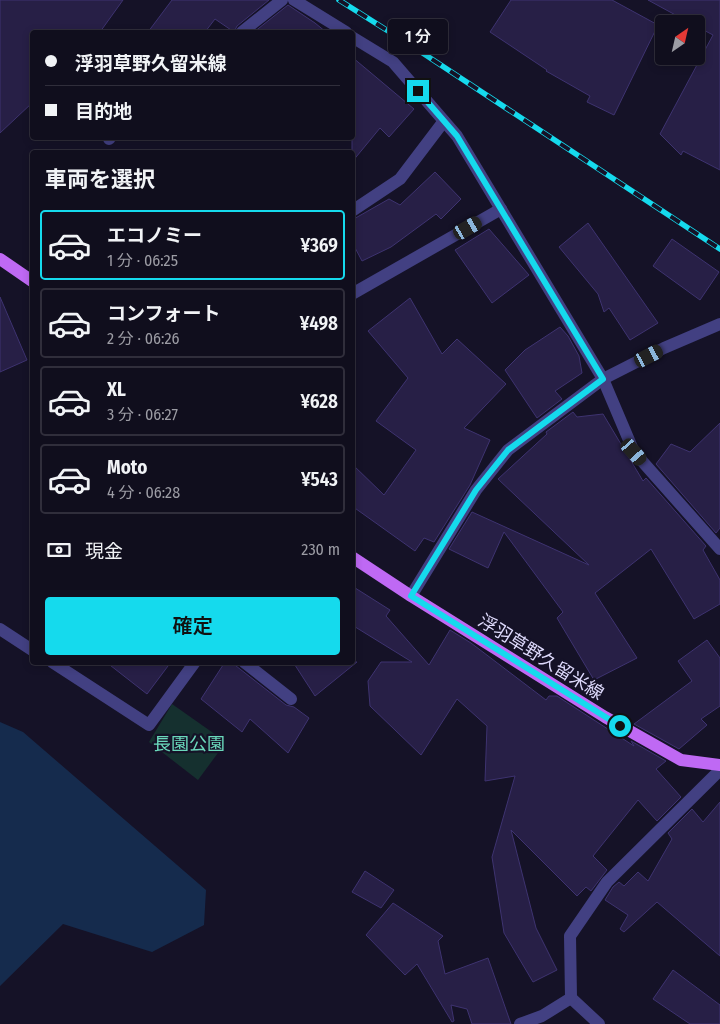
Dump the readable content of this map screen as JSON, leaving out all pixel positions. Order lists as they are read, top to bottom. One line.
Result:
{"streets":{"main road":["浮羽草野久留米線"]},"parks":["長園公園"],"north":"top right","page":{"bubble":"1 分","banner":["浮羽草野久留米線","目的地"],"heading":"車両を選択","list":[{"name":"エコノミー","note":"1 分 · 06:25","value":"¥369"},{"name":"コンフォート","note":"2 分 · 06:26","value":"¥498"},{"name":"XL","note":"3 分 · 06:27","value":"¥628"},{"name":"Moto","note":"4 分 · 06:28","value":"¥543"}],"pay":["現金","230 m"],"buttons":"確定"}}
